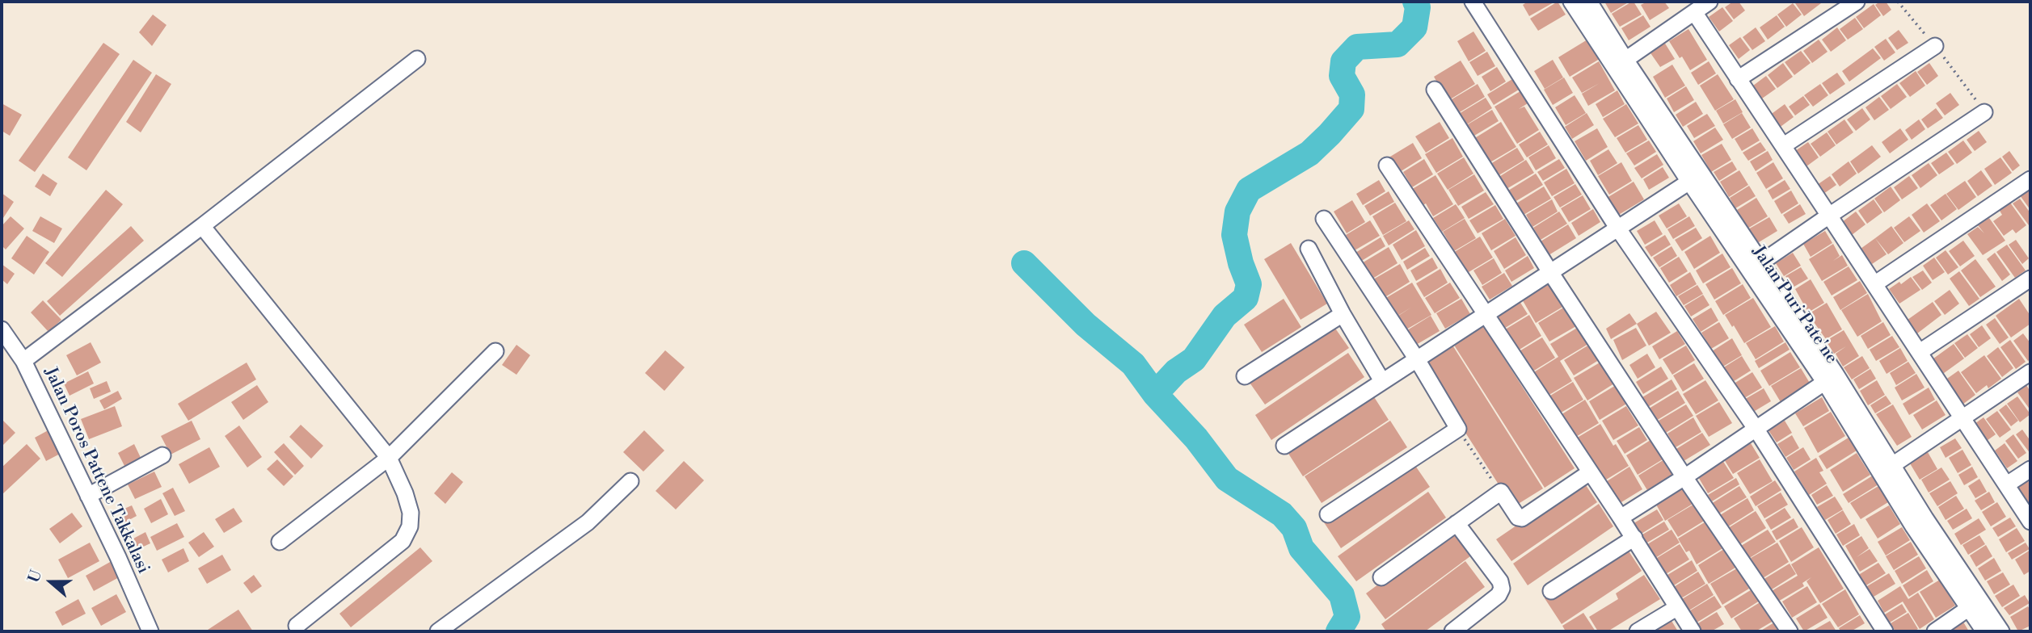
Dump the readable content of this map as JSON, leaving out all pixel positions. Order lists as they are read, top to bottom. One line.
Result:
{"streets":{"street":["Jalan Puri Pate'ne","Jalan Poros Pattene Takkalasi"]},"north":"left"}
